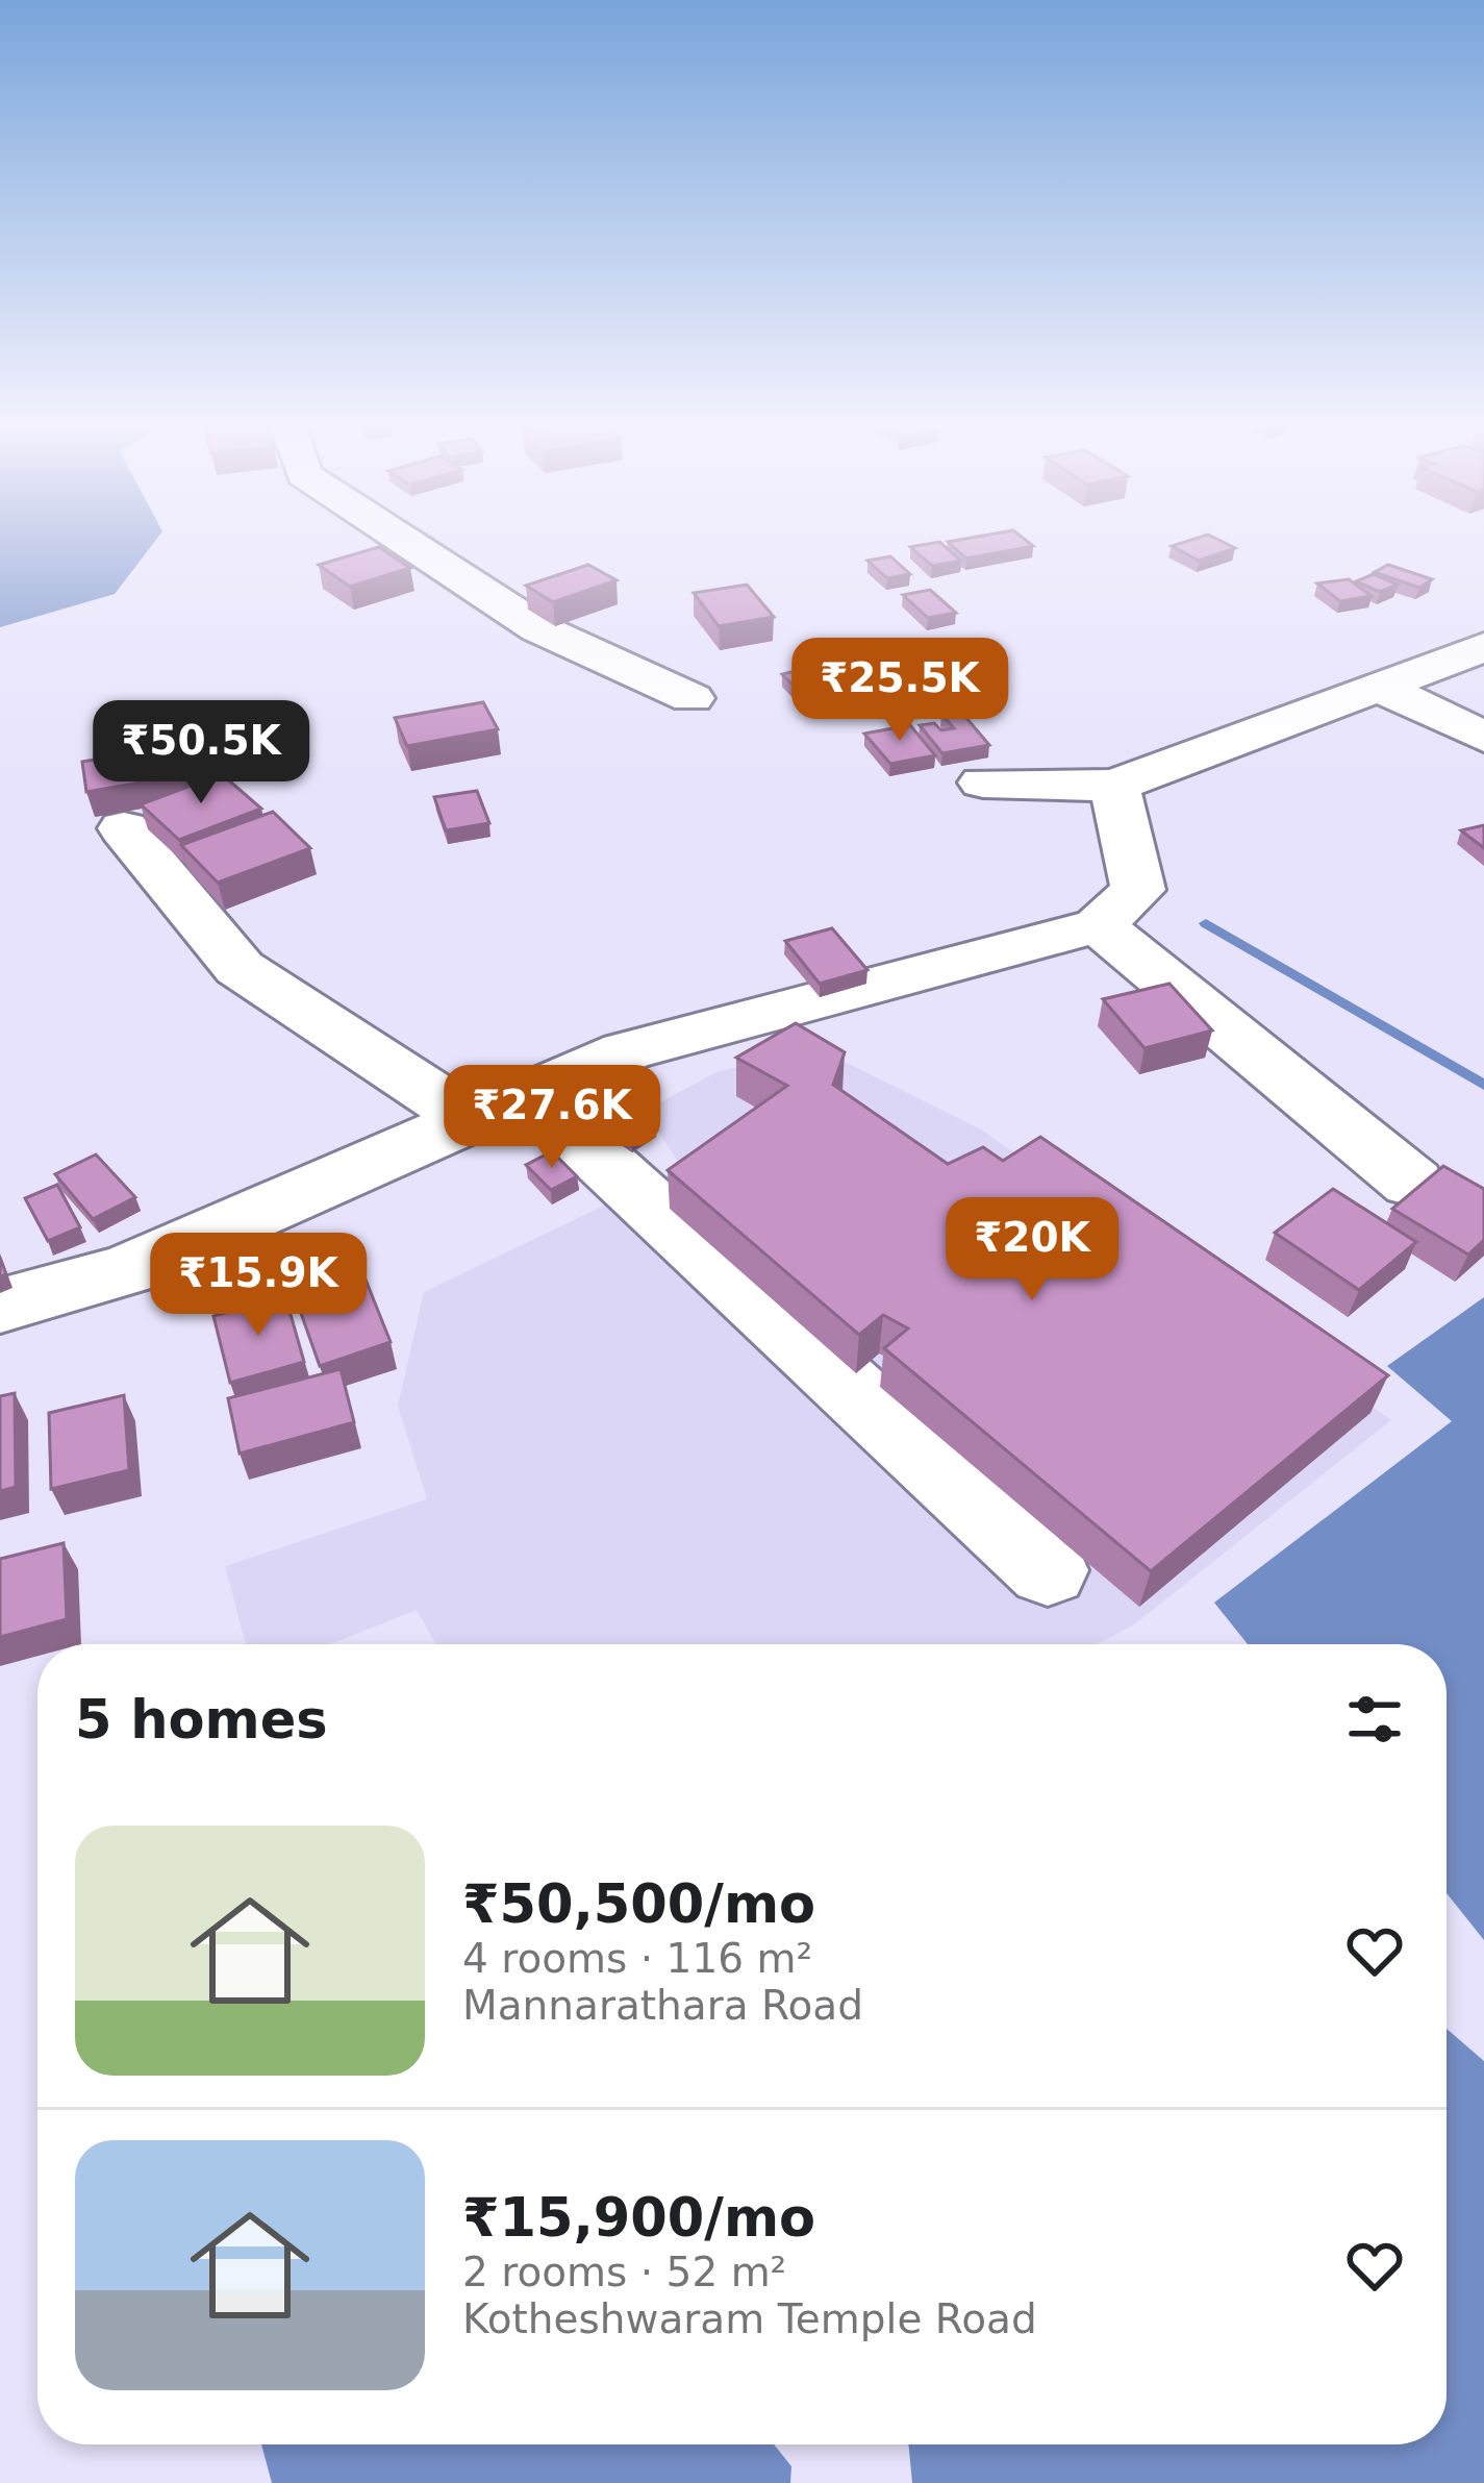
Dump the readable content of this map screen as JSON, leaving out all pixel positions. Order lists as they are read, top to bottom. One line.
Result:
{"page":{"price":["₹25.5K","₹50.5K","₹27.6K","₹20K","₹15.9K"],"heading":"5 homes","list":[{"name":"₹50,500/mo","note":"4 rooms · 116 m² · Mannarathara Road"},{"name":"₹15,900/mo","note":"2 rooms · 52 m² · Kotheshwaram Temple Road"}]}}
